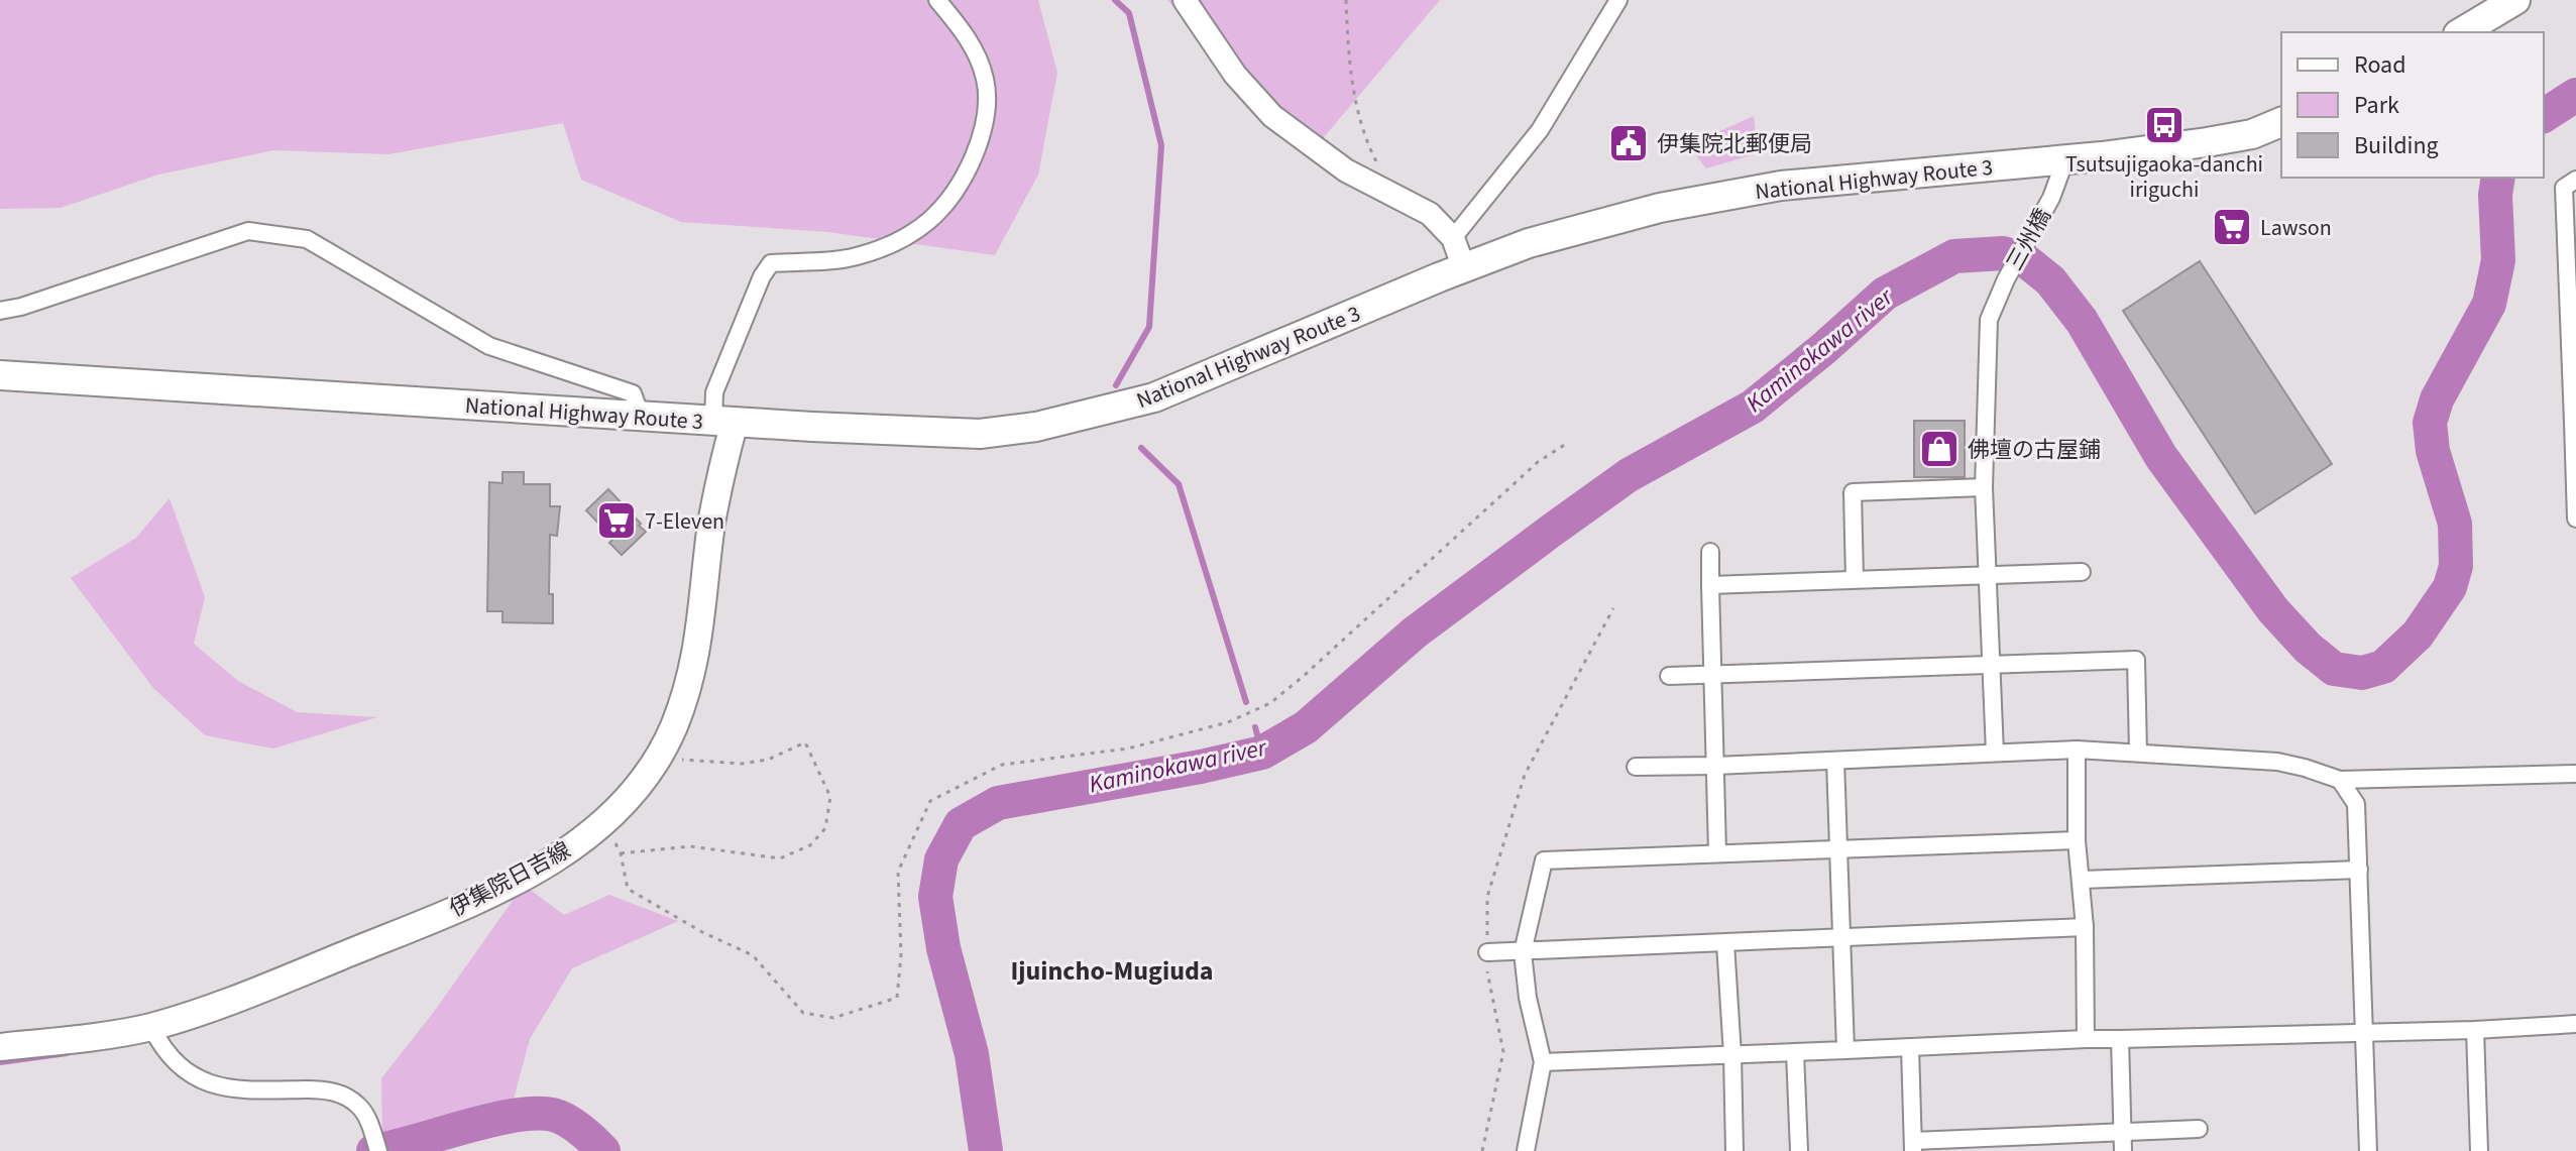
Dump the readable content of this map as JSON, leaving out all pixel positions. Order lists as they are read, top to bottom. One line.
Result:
{"streets":{"highway":["National Highway Route 3"],"main road":["伊集院日吉線"],"street":["三州橋"]},"crossings":[["National Highway Route 3","三州橋"],["National Highway Route 3","伊集院日吉線"]],"districts":["Ijuincho-Mugiuda"],"water":["Kaminokawa river"],"places":{"bus stop":["Tsutsujigaoka-danchi iriguchi"],"public building":["伊集院北郵便局"],"supermarket":["Lawson","7-Eleven"],"shop":["佛壇の古屋鋪"]},"legend":["Road","Park","Building"]}
